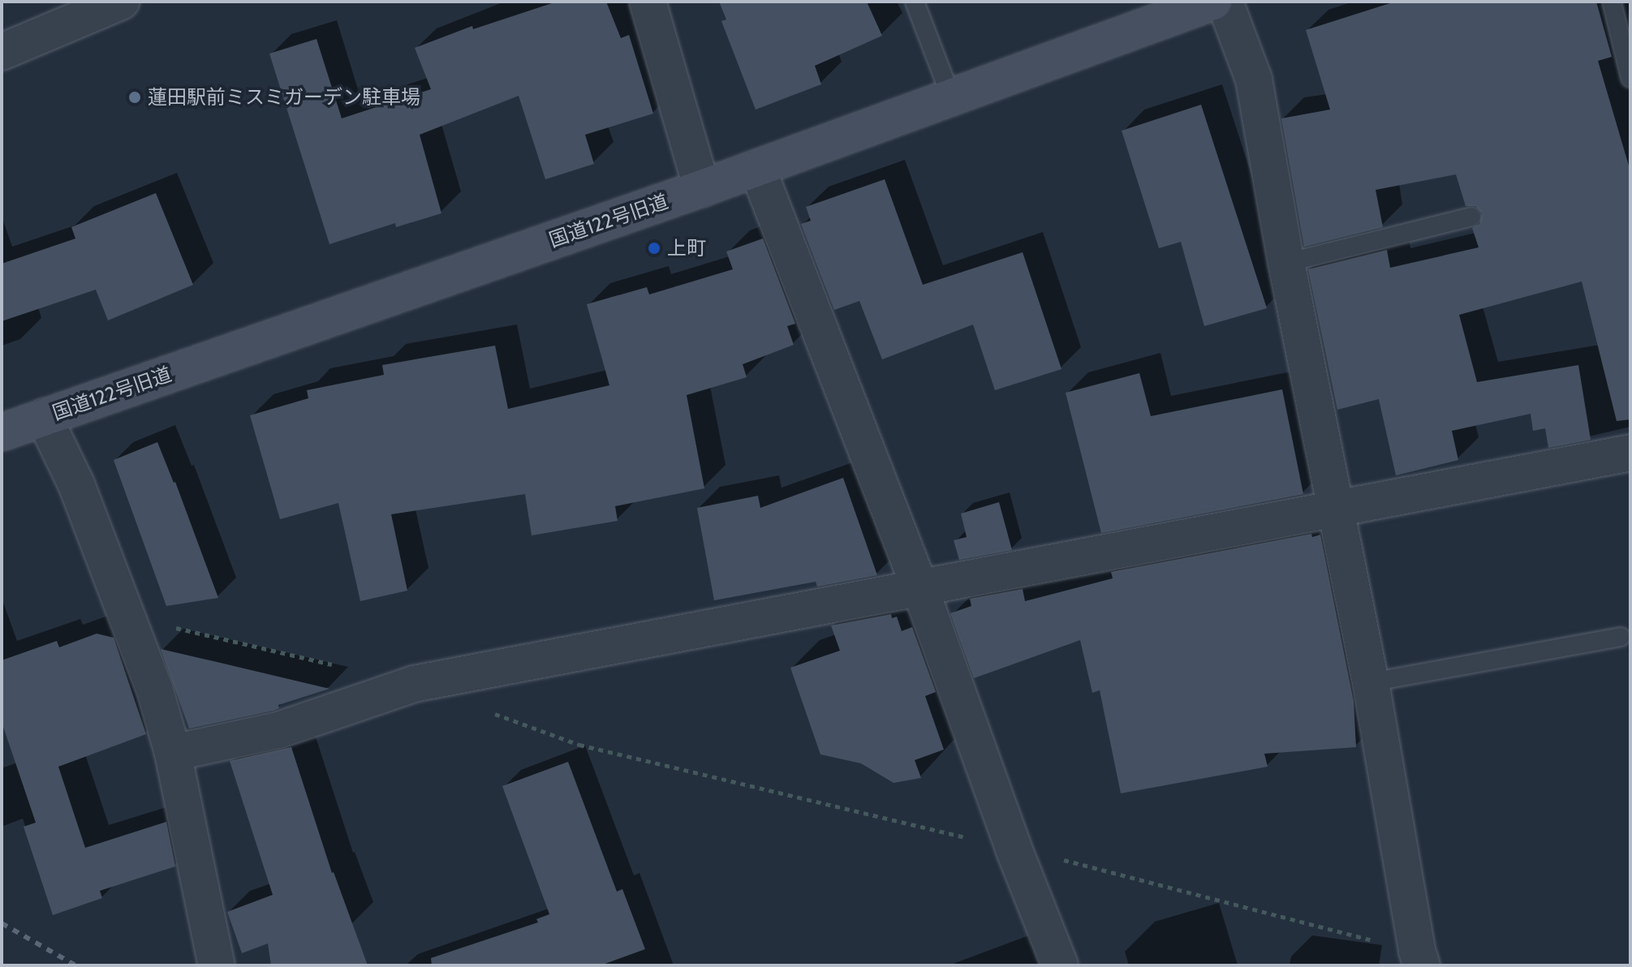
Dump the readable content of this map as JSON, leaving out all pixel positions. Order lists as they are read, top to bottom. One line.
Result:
{"streets":{"street":["国道122号旧道"]},"places":["蓮田駅前ミスミガーデン駐車場","上町"]}
